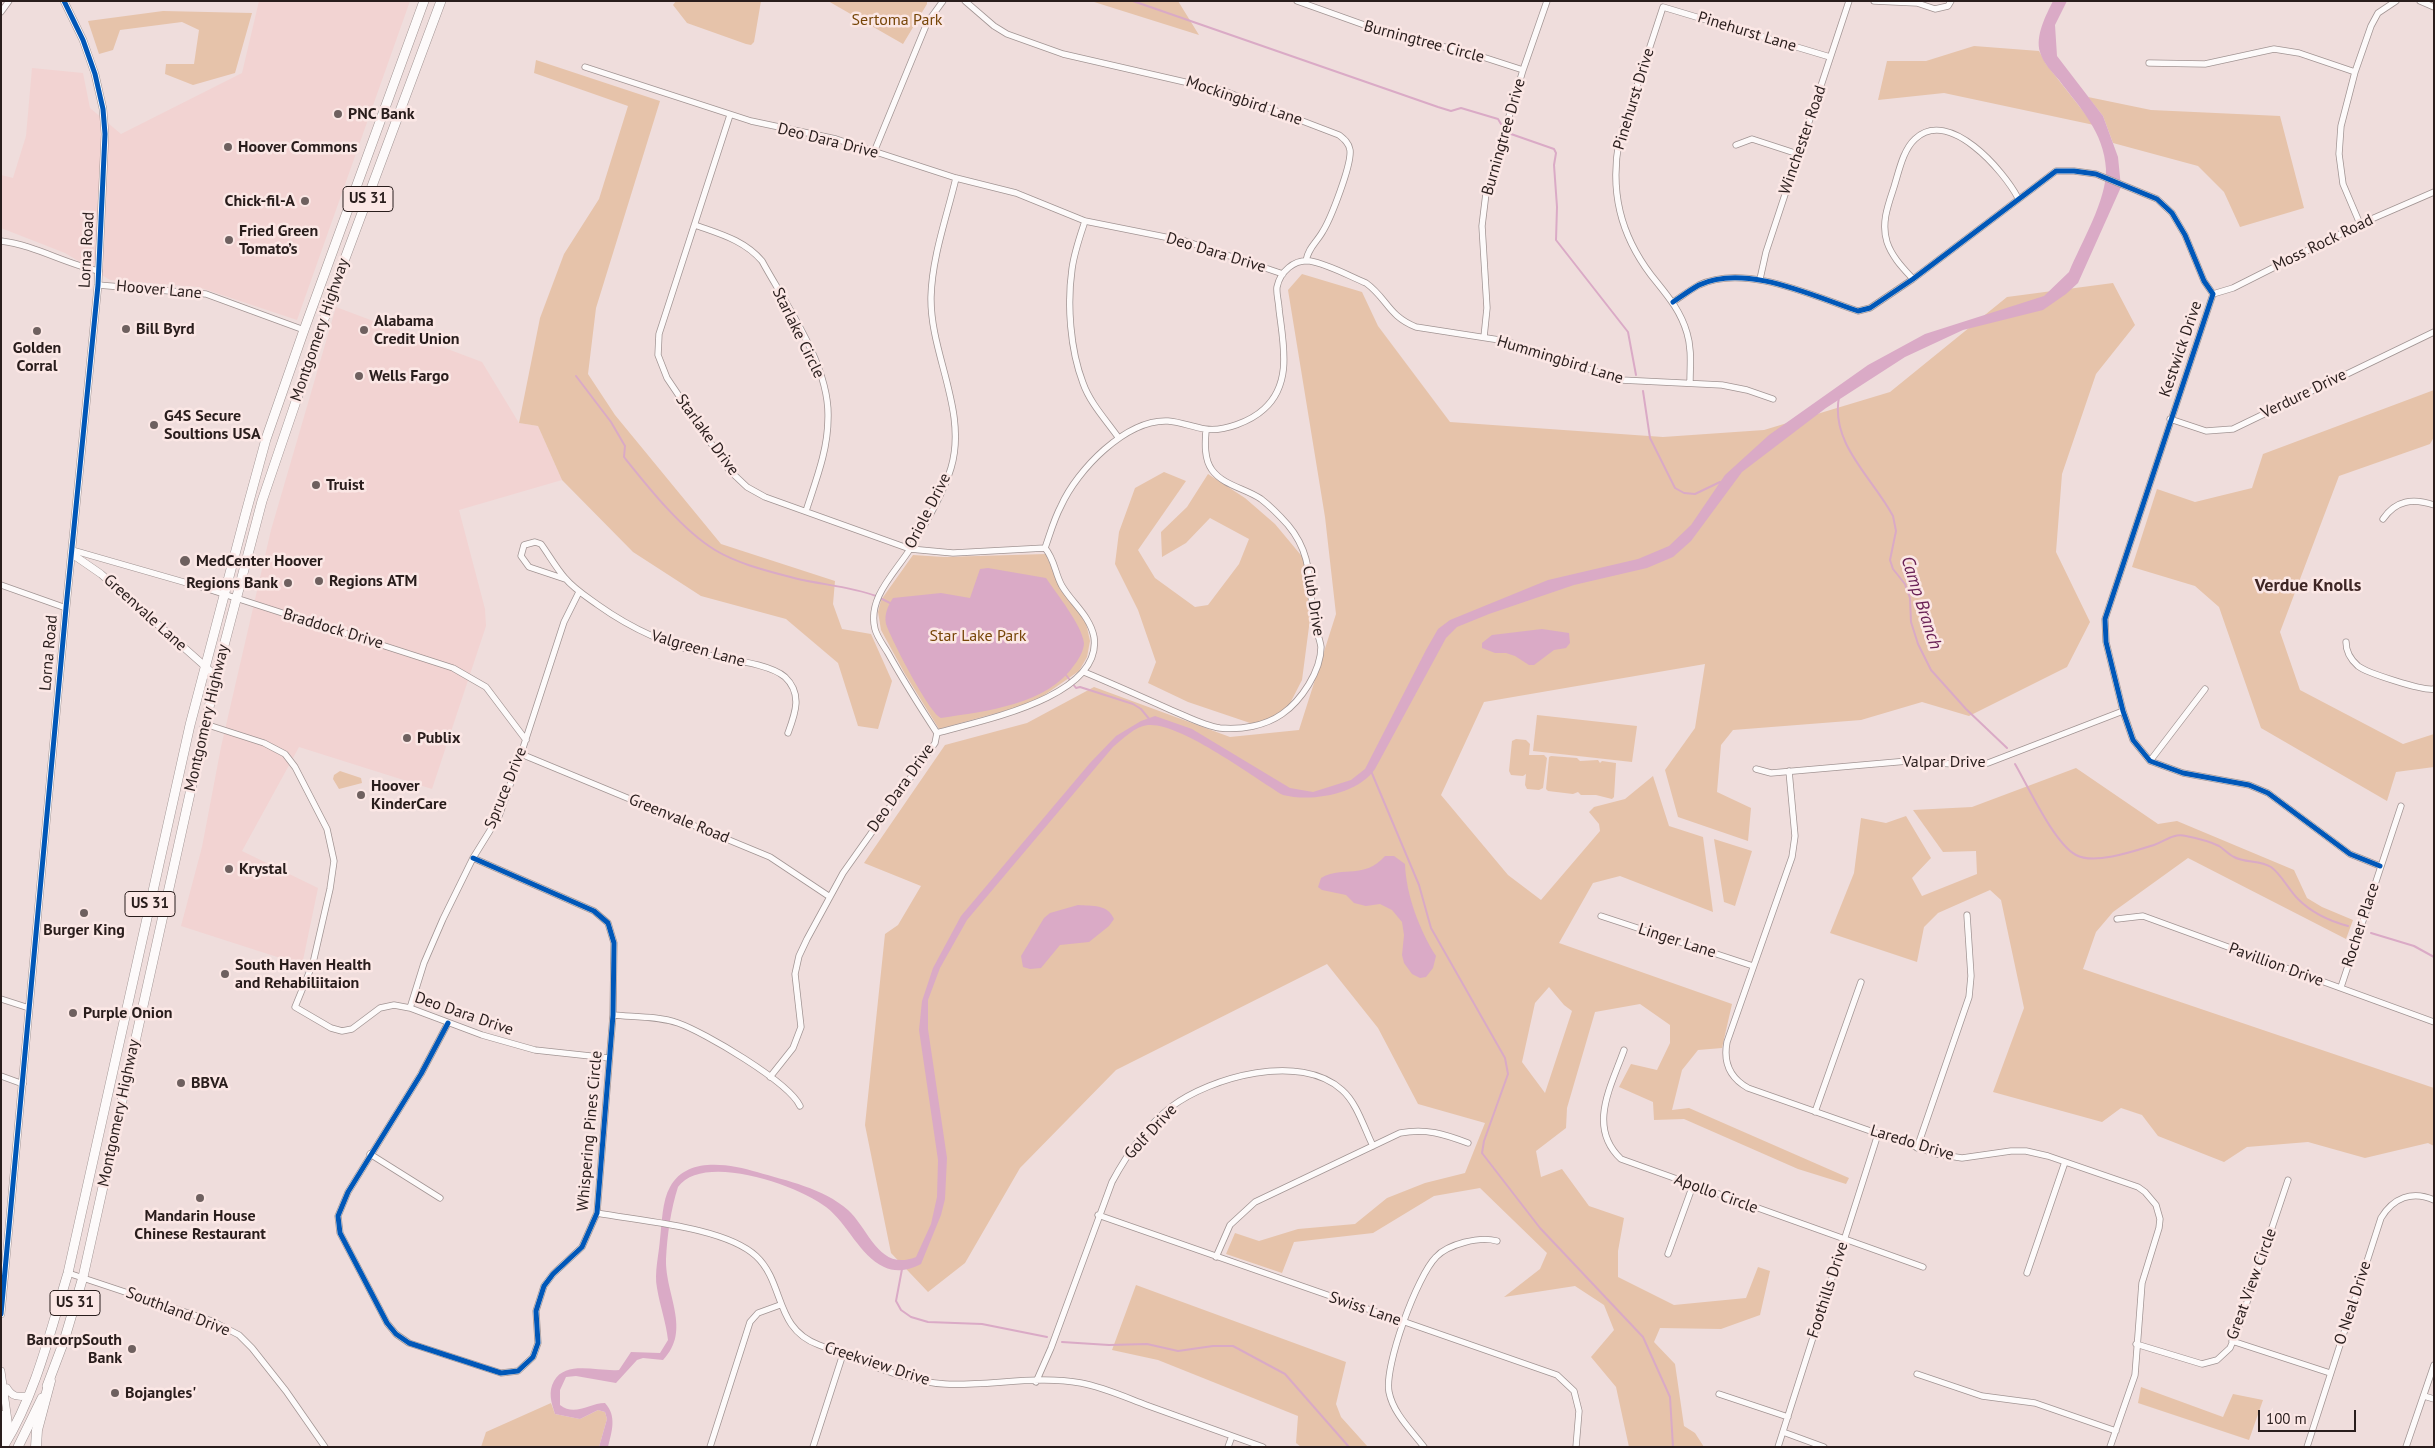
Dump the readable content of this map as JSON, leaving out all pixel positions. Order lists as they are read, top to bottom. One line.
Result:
{"streets":{"main road":["US 31","Montgomery Highway"],"street":["Pinehurst Lane","Burningtree Circle","Pinehurst Drive","Mockingbird Lane","Burningtree Drive","Winchester Road","Deo Dara Drive","Moss Rock Road","Lorna Road","Hoover Lane","Starlake Circle","Kestwick Drive","Hummingbird Lane","Verdure Drive","Starlake Drive","Oriole Drive","Club Drive","Greenvale Lane","Braddock Drive","Valgreen Lane","Valpar Drive","Spruce Drive","Greenvale Road","Rocher Place","Linger Lane","Pavillion Drive","Whispering Pines Circle","Golf Drive","Laredo Drive","Apollo Circle","Great View Circle","Foothills Drive","O Neal Drive","Swiss Lane","Southland Drive","Creekview Drive"]},"crossings":[["Pinehurst Lane","Pinehurst Drive"],["Pinehurst Lane","Winchester Road"],["Burningtree Circle","Burningtree Drive"],["Pinehurst Drive","Kestwick Drive"],["Pinehurst Drive","Hummingbird Lane"],["Mockingbird Lane","Hummingbird Lane"],["Burningtree Drive","Hummingbird Lane"],["Winchester Road","Kestwick Drive"],["Deo Dara Drive","Montgomery Highway"],["Deo Dara Drive","Starlake Drive"],["Deo Dara Drive","Oriole Drive"],["Deo Dara Drive","Club Drive"],["Deo Dara Drive","Spruce Drive"],["Deo Dara Drive","Greenvale Road"],["Deo Dara Drive","Whispering Pines Circle"],["Moss Rock Road","Kestwick Drive"],["Lorna Road","Hoover Lane"],["Lorna Road","Greenvale Lane"],["Hoover Lane","Montgomery Highway"],["Montgomery Highway","Greenvale Lane"],["Montgomery Highway","Braddock Drive"],["Montgomery Highway","Southland Drive"],["Starlake Circle","Starlake Drive"],["Kestwick Drive","Verdure Drive"],["Kestwick Drive","Valpar Drive"],["Starlake Drive","Oriole Drive"],["Greenvale Lane","Braddock Drive"],["Braddock Drive","Spruce Drive"],["Valgreen Lane","Spruce Drive"],["Valpar Drive","Laredo Drive"],["Spruce Drive","Greenvale Road"],["Spruce Drive","Whispering Pines Circle"],["Rocher Place","Pavillion Drive"],["Linger Lane","Laredo Drive"],["Whispering Pines Circle","Creekview Drive"],["Golf Drive","Swiss Lane"],["Golf Drive","Creekview Drive"],["Laredo Drive","Great View Circle"],["Laredo Drive","Foothills Drive"],["Apollo Circle","Foothills Drive"]],"districts":["Verdue Knolls"],"water":["Camp Branch"],"parks":["Sertoma Park","Star Lake Park"],"places":["PNC Bank","Hoover Commons","Chick-fil-A","Fried Green Tomato’s","Bill Byrd","Alabama Credit Union","Golden Corral","Wells Fargo","G4S Secure Soultions USA","Truist","MedCenter Hoover","Regions ATM","Regions Bank","Publix","Hoover KinderCare","Krystal","Burger King","South Haven Health and Rehabiliitaion","Purple Onion","BBVA","Mandarin House Chinese Restaurant","BancorpSouth Bank","Bojangles'"],"scale_bar":"100 m"}
